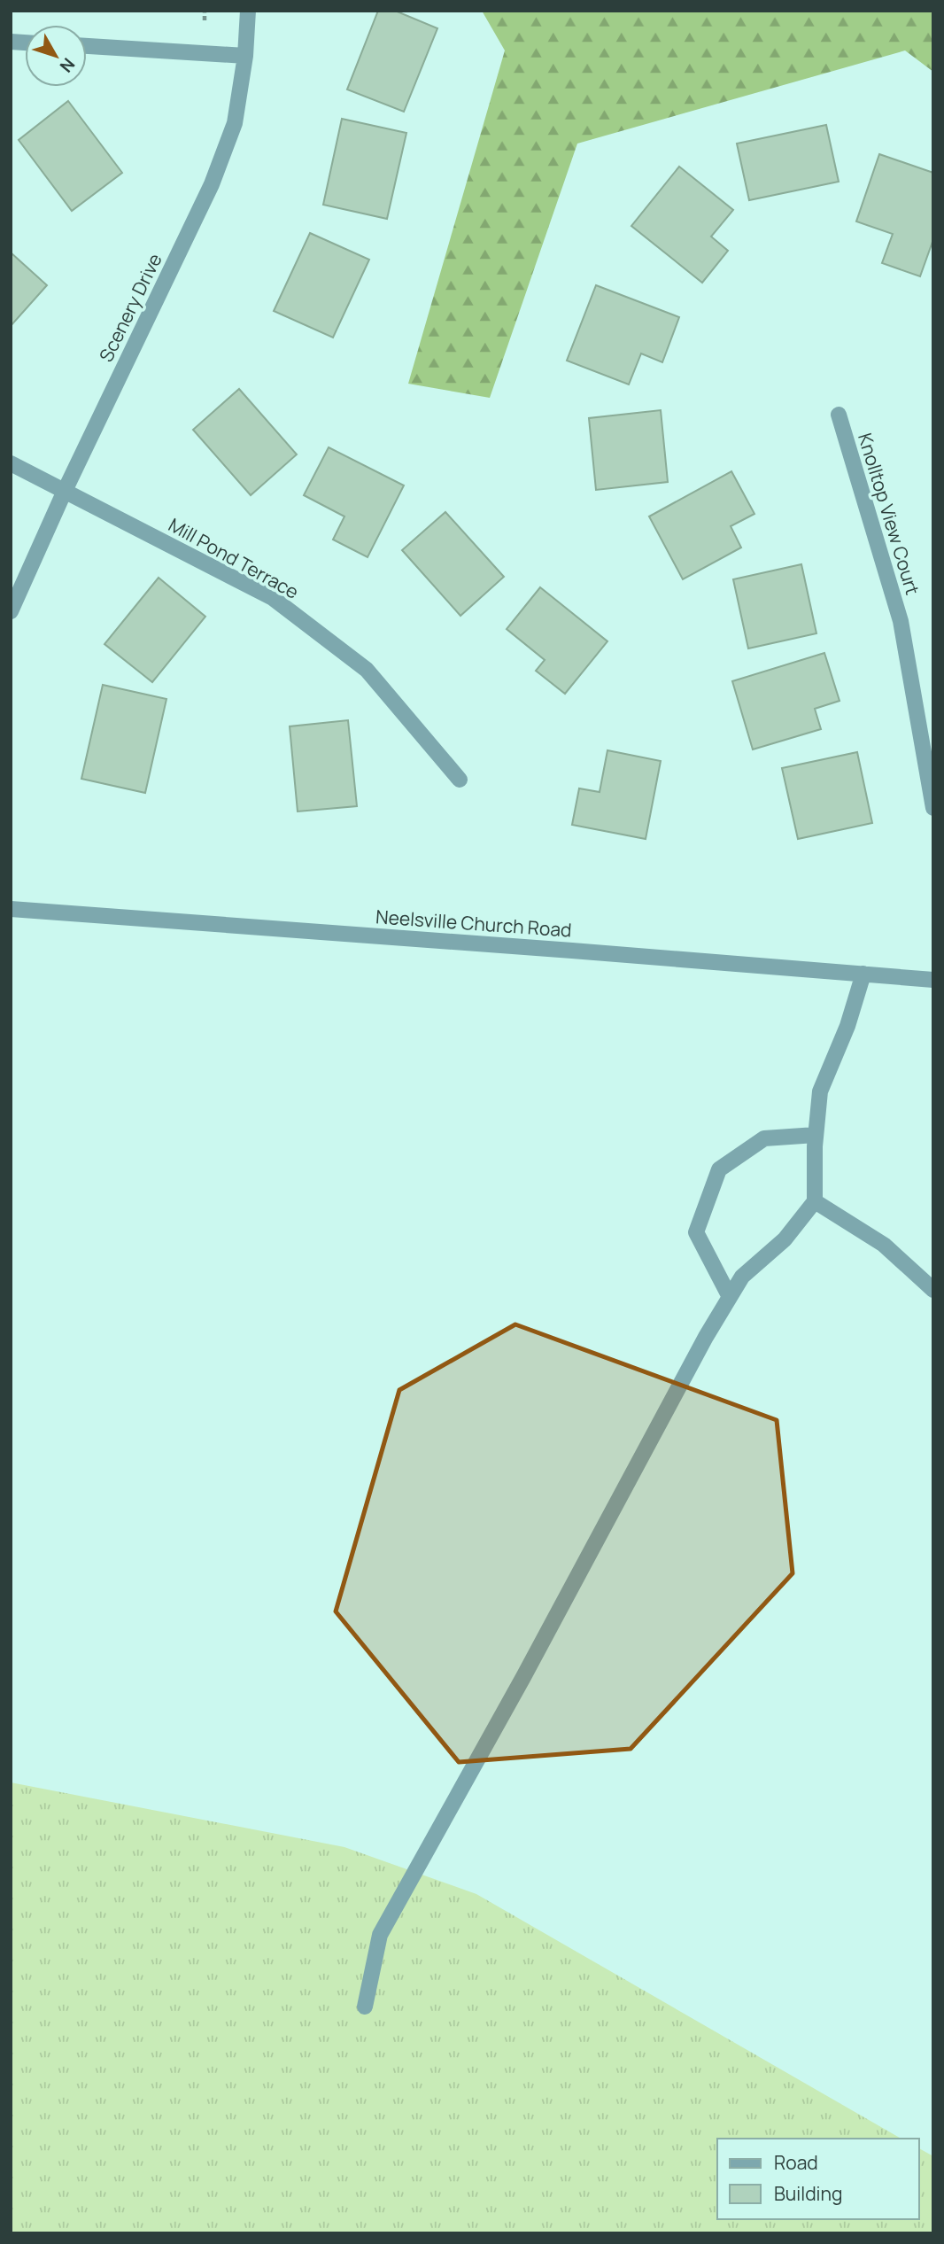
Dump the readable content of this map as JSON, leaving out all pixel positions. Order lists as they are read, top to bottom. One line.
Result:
{"streets":{"street":["Scenery Drive","Knolltop View Court","Mill Pond Terrace","Neelsville Church Road"]},"crossings":[["Scenery Drive","Mill Pond Terrace"]],"legend":["Road","Building"],"north":"bottom right"}
